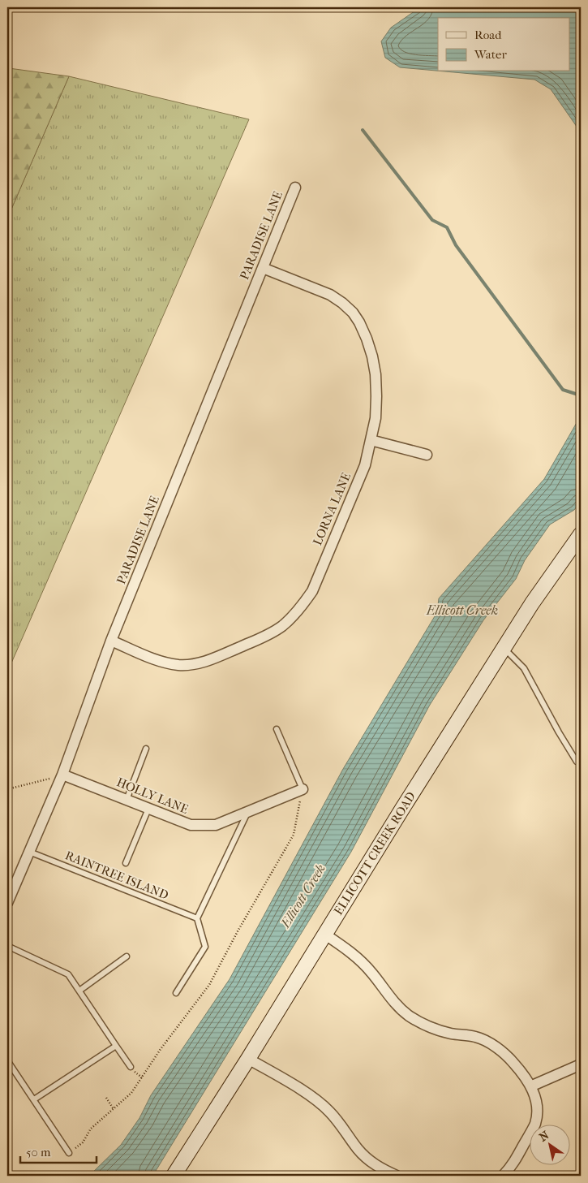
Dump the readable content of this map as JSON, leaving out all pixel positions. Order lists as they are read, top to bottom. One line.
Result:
{"streets":{"street":["PARADISE LANE","LORNA LANE","HOLLY LANE","ELLICOTT CREEK ROAD"],"lane":["RAINTREE ISLAND"]},"crossings":[["PARADISE LANE","LORNA LANE"],["PARADISE LANE","HOLLY LANE"],["PARADISE LANE","RAINTREE ISLAND"]],"water":["Ellicott Creek"],"legend":["Road","Water"],"scale_bar":"50 m","north":"top left"}
